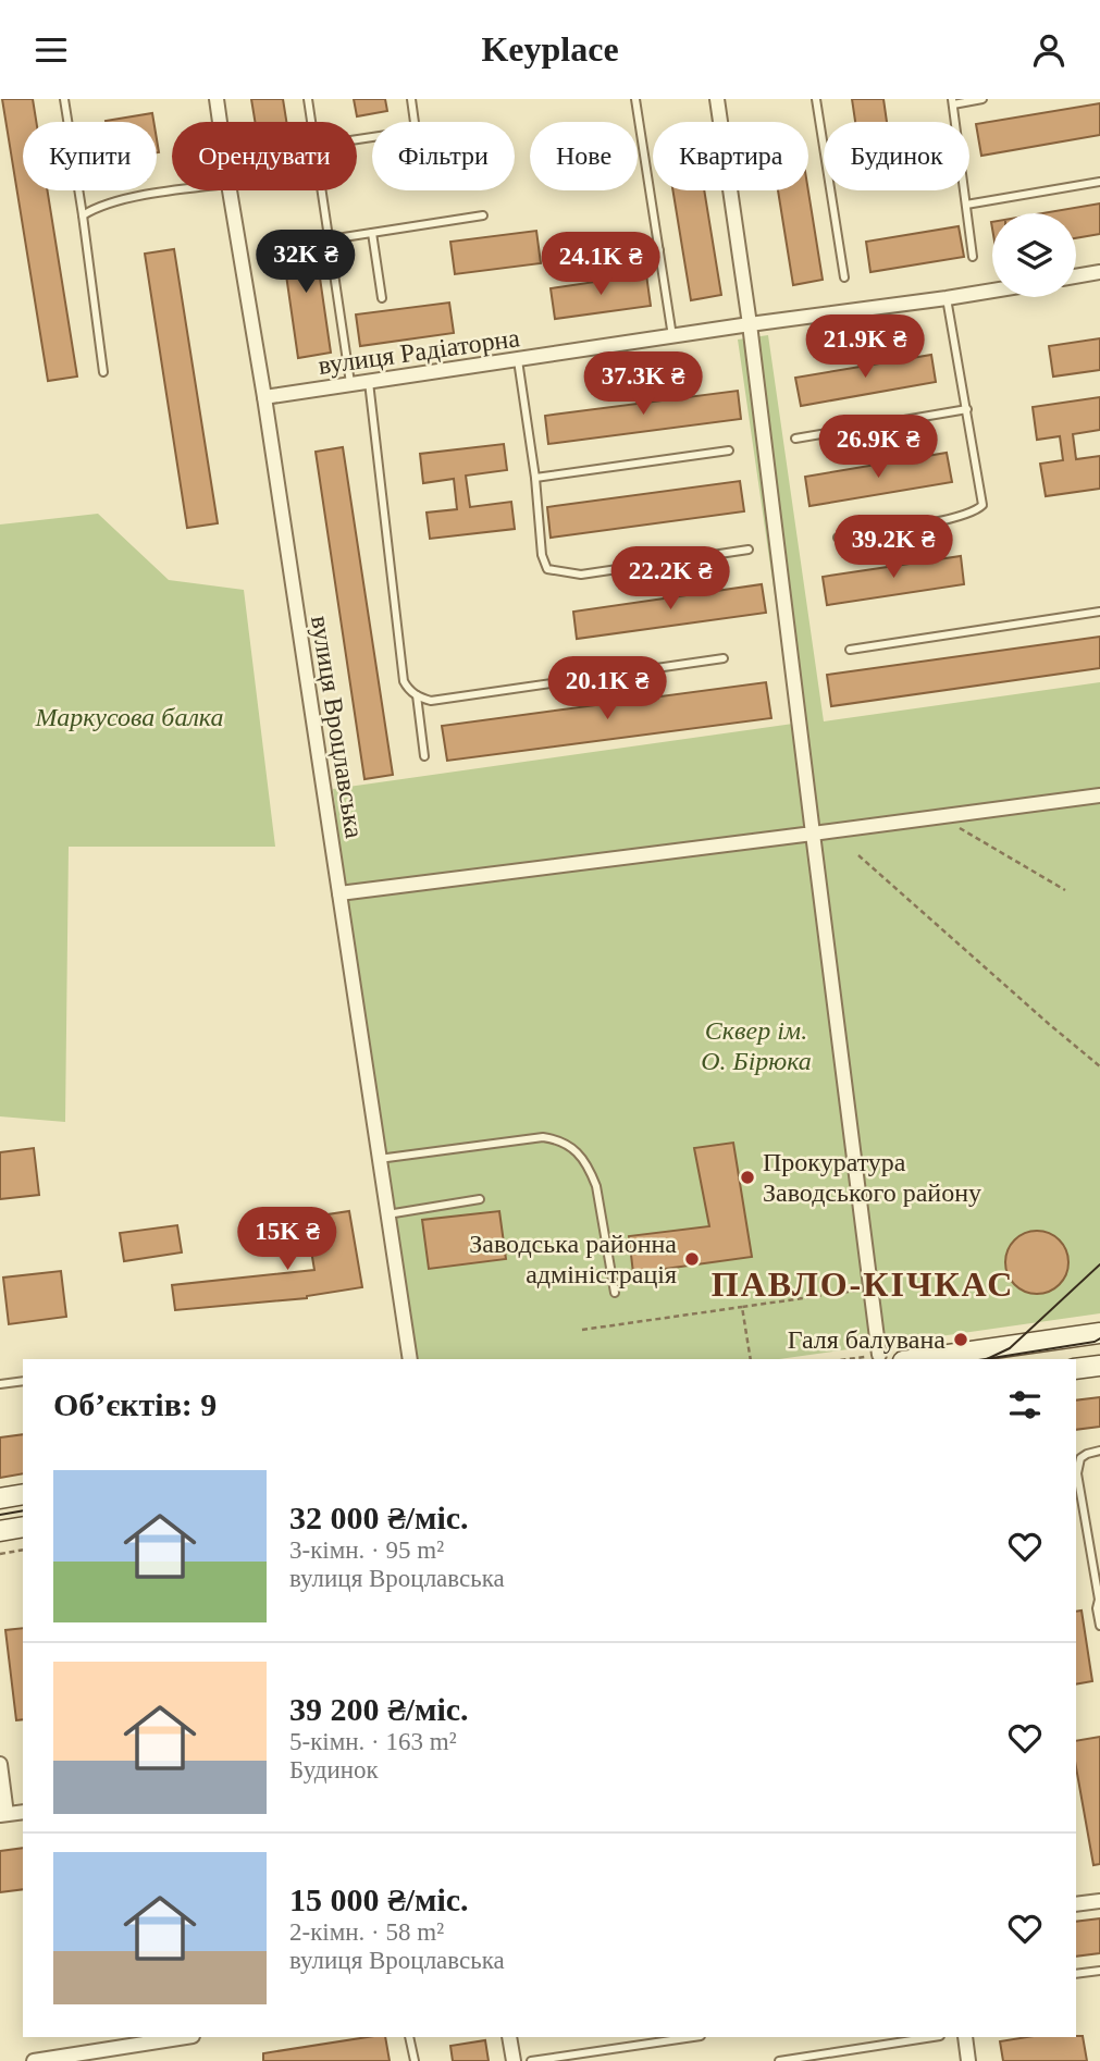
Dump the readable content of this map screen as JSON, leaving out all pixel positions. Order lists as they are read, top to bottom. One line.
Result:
{"streets":{"street":["вулиця Радіаторна","вулиця Вроцлавська"]},"crossings":[["вулиця Радіаторна","вулиця Вроцлавська"]],"districts":["ПАВЛО-КІЧКАС"],"parks":["Маркусова балка","Сквер ім. О. Бірюка"],"places":["Прокуратура Заводського району","Заводська районна адміністрація","Галя балувана"],"page":{"header":"Keyplace","chip":["Купити","Орендувати","Фільтри","Нове","Квартира","Будинок"],"price":["32K ₴","24.1K ₴","21.9K ₴","37.3K ₴","26.9K ₴","39.2K ₴","22.2K ₴","20.1K ₴","15K ₴"],"heading":"Об’єктів: 9","list":[{"name":"32 000 ₴/міс.","note":"3-кімн. · 95 m² · вулиця Вроцлавська"},{"name":"39 200 ₴/міс.","note":"5-кімн. · 163 m² · Будинок"},{"name":"15 000 ₴/міс.","note":"2-кімн. · 58 m² · вулиця Вроцлавська"}]}}
